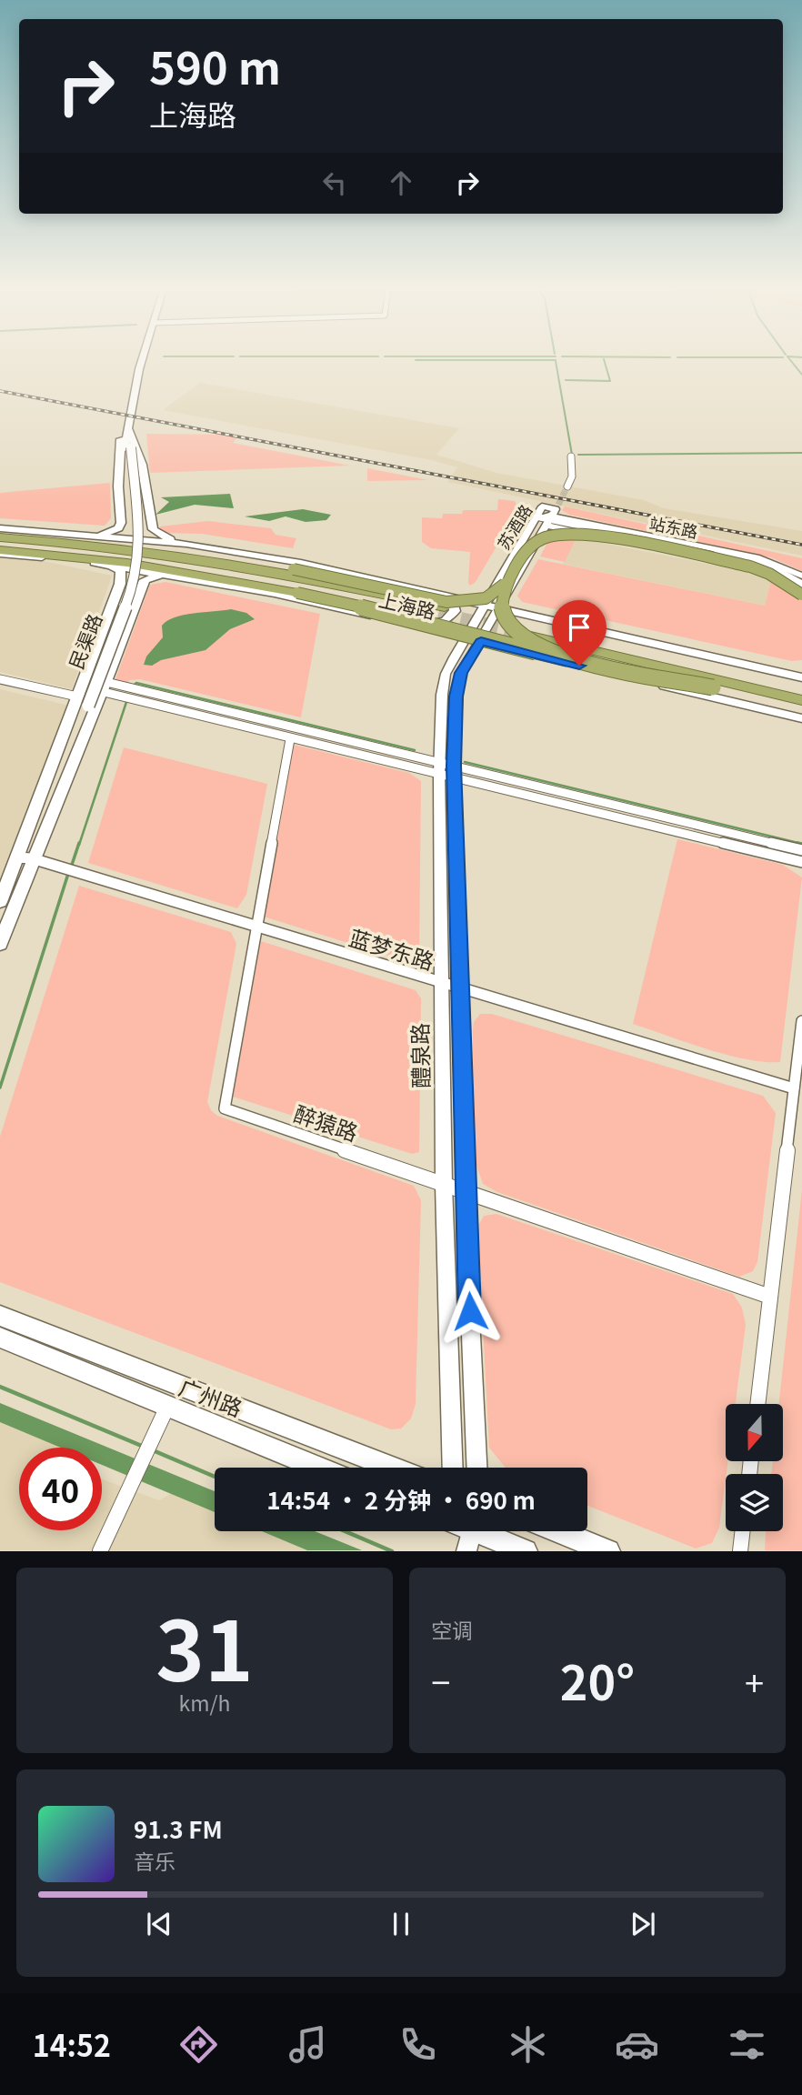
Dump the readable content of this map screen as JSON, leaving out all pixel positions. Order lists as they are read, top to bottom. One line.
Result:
{"streets":{"highway":["上海路"],"main road":["民渠路","广州路"],"street":["苏酒路","站东路","蓝梦东路","醴泉路","醉猿路"]},"crossings":[["苏酒路","站东路"],["苏酒路","上海路"],["苏酒路","醴泉路"],["上海路","民渠路"],["上海路","醴泉路"],["民渠路","蓝梦东路"],["蓝梦东路","醴泉路"],["蓝梦东路","醉猿路"],["醴泉路","醉猿路"]],"north":"bottom","page":{"turn":["590 m","上海路"],"limit":"40","trip":"14:54 · 2 分钟 · 690 m","tile":[["31","km/h"],"空调"],"heat":["−","20°","+"],"song":["91.3 FM","音乐"],"tabs":"14:52"}}
